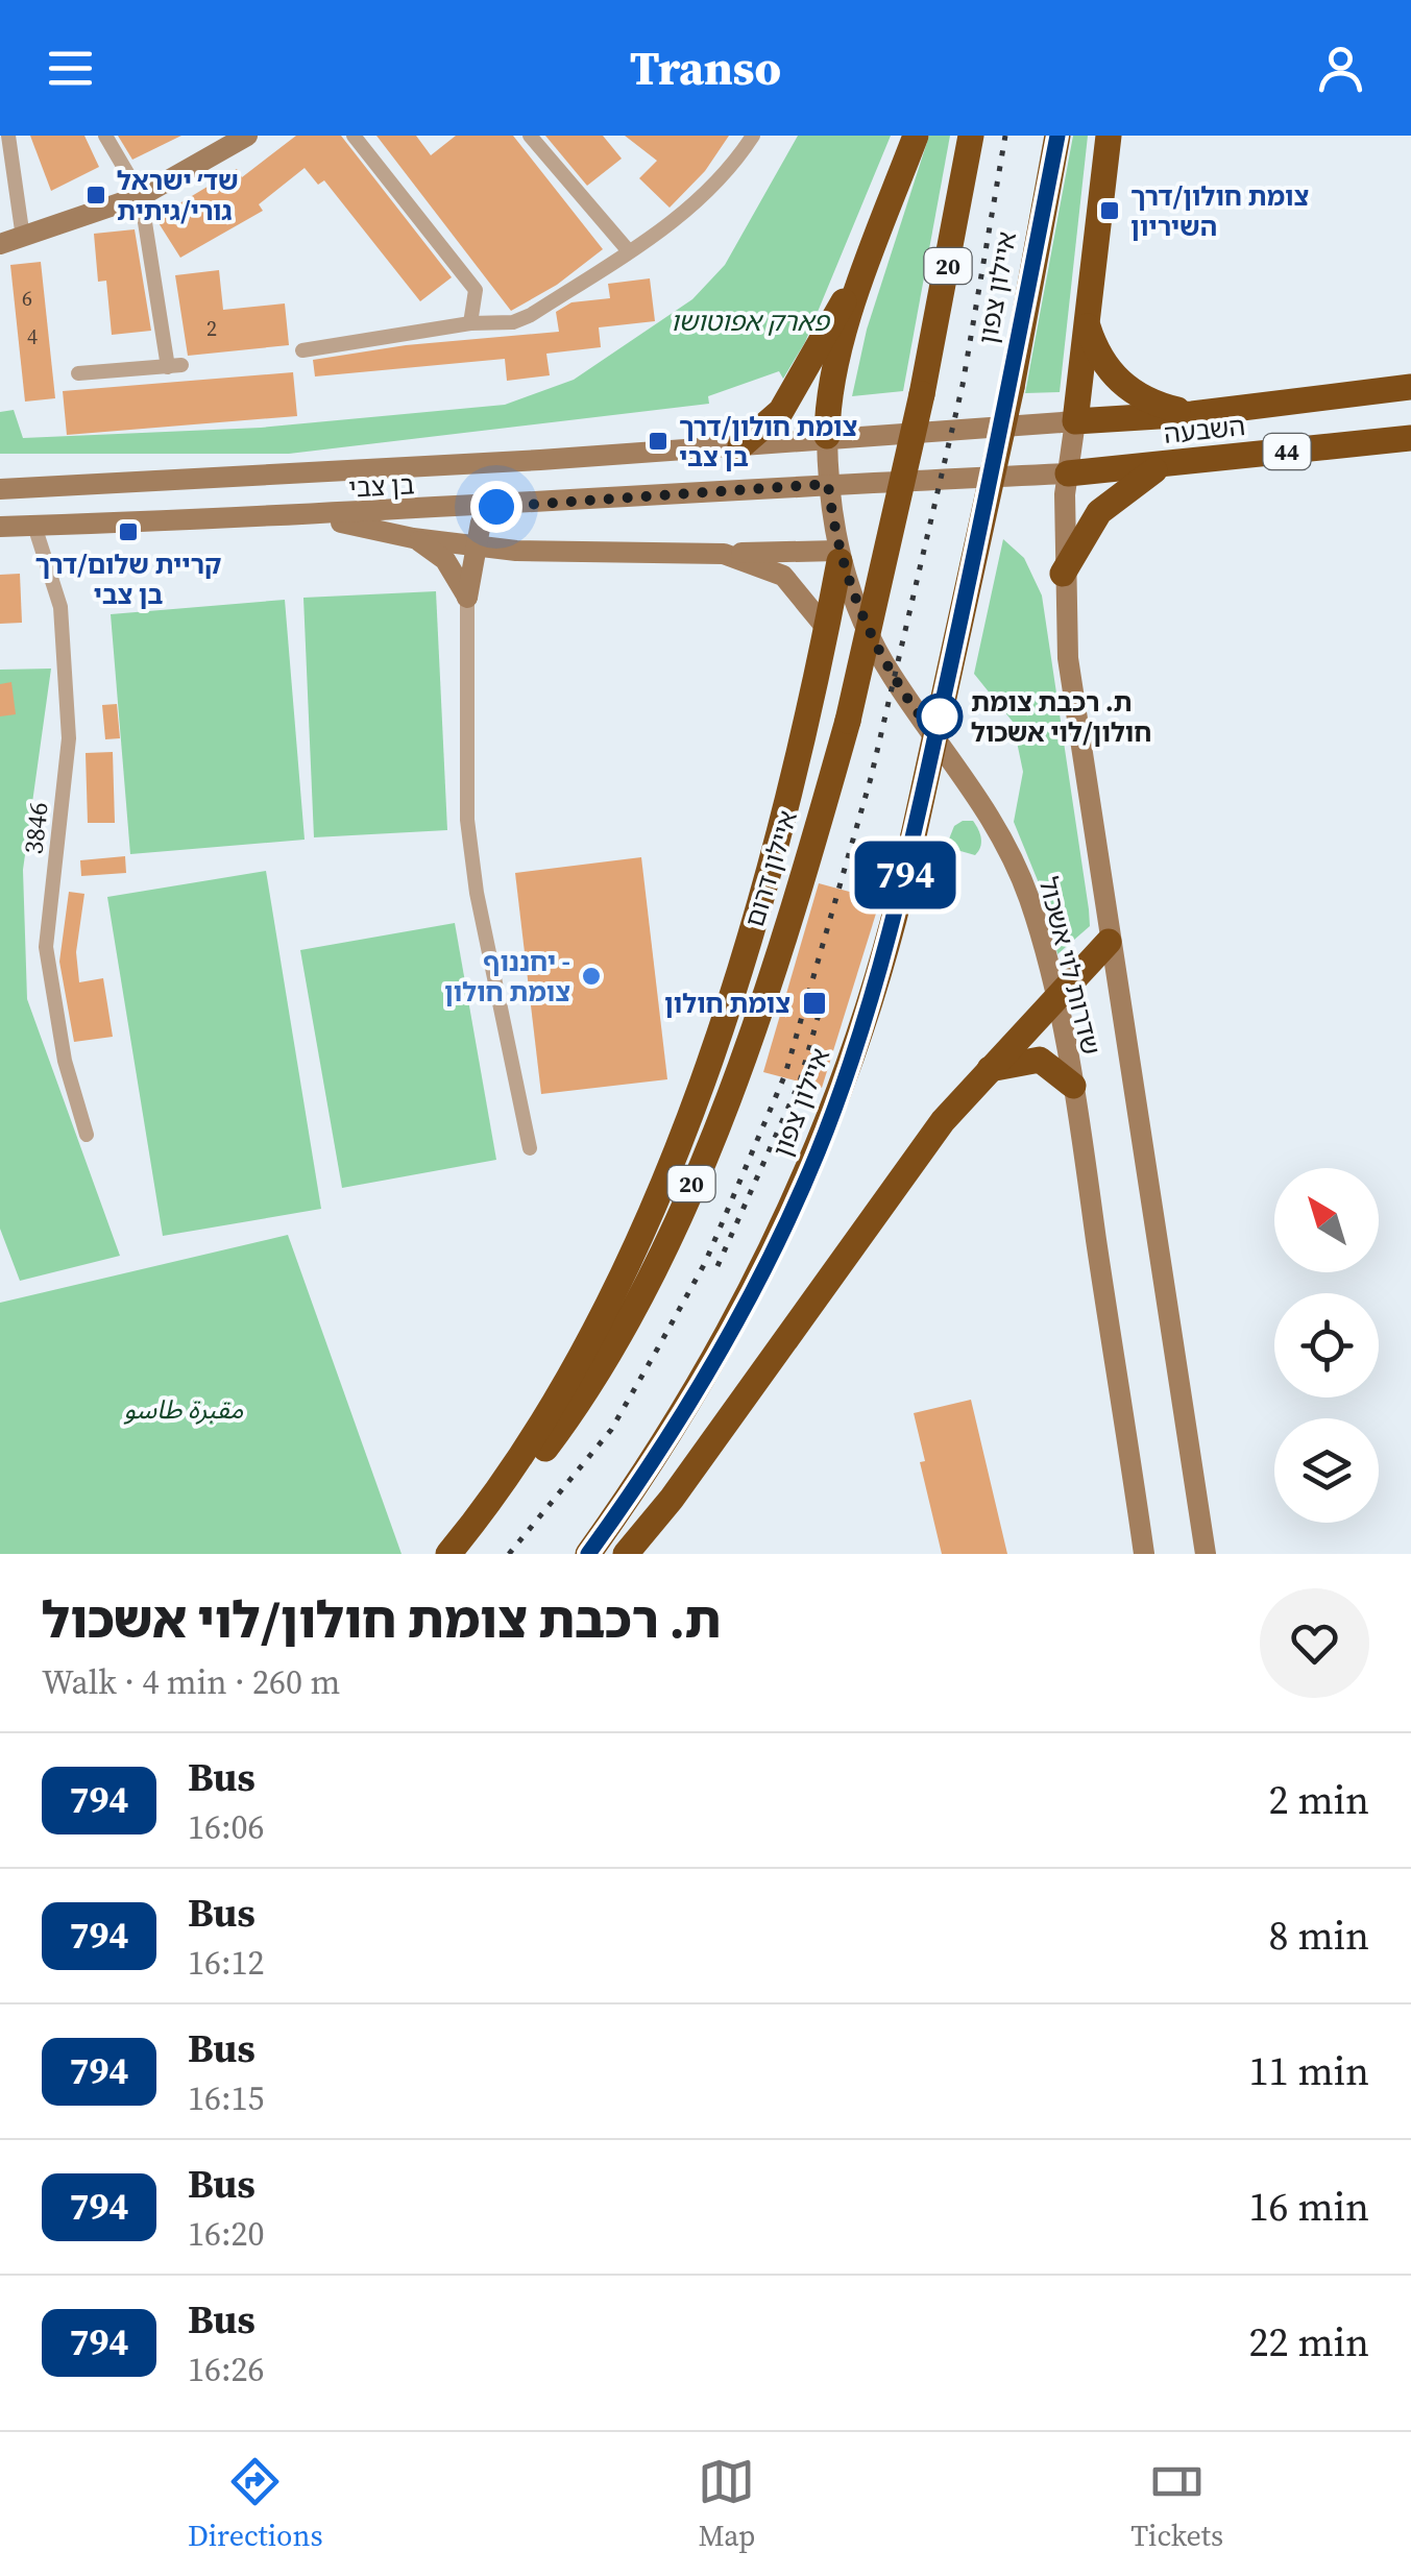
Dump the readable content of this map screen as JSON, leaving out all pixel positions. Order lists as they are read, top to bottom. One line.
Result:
{"streets":{"highway":["20","איילון צפון","השבעה","44","איילון דרום"],"main road":["בן צבי","שדרות לוי אשכול"],"street":["3846"]},"crossings":[["השבעה","44"],["השבעה","שדרות לוי אשכול"],["44","בן צבי"],["44","שדרות לוי אשכול"],["בן צבי","3846"],["בן צבי","שדרות לוי אשכול"]],"parks":["פארק אפוטושו","مقبرة طاسو"],"places":{"transit":["שד׳ ישראל גורי/גיתית","צומת חולון/דרך השיריון","צומת חולון/דרך בן צבי","קריית שלום/דרך בן צבי","צומת חולון"],"other":["ת. רכבת צומת חולון/לוי אשכול","יחננוף - צומת חולון"]},"lines":["bus line 794"],"house_numbers":["6","2","4"],"north":"top left","page":{"header":"Transo","on_map":"794","heading":["ת. רכבת צומת חולון/לוי אשכול","Walk · 4 min · 260 m"],"list":[{"mark":"794","name":"Bus","note":"16:06","value":"2 min"},{"mark":"794","name":"Bus","note":"16:12","value":"8 min"},{"mark":"794","name":"Bus","note":"16:15","value":"11 min"},{"mark":"794","name":"Bus","note":"16:20","value":"16 min"},{"mark":"794","name":"Bus","note":"16:26","value":"22 min"}],"tabs":["Directions","Map","Tickets"]}}
